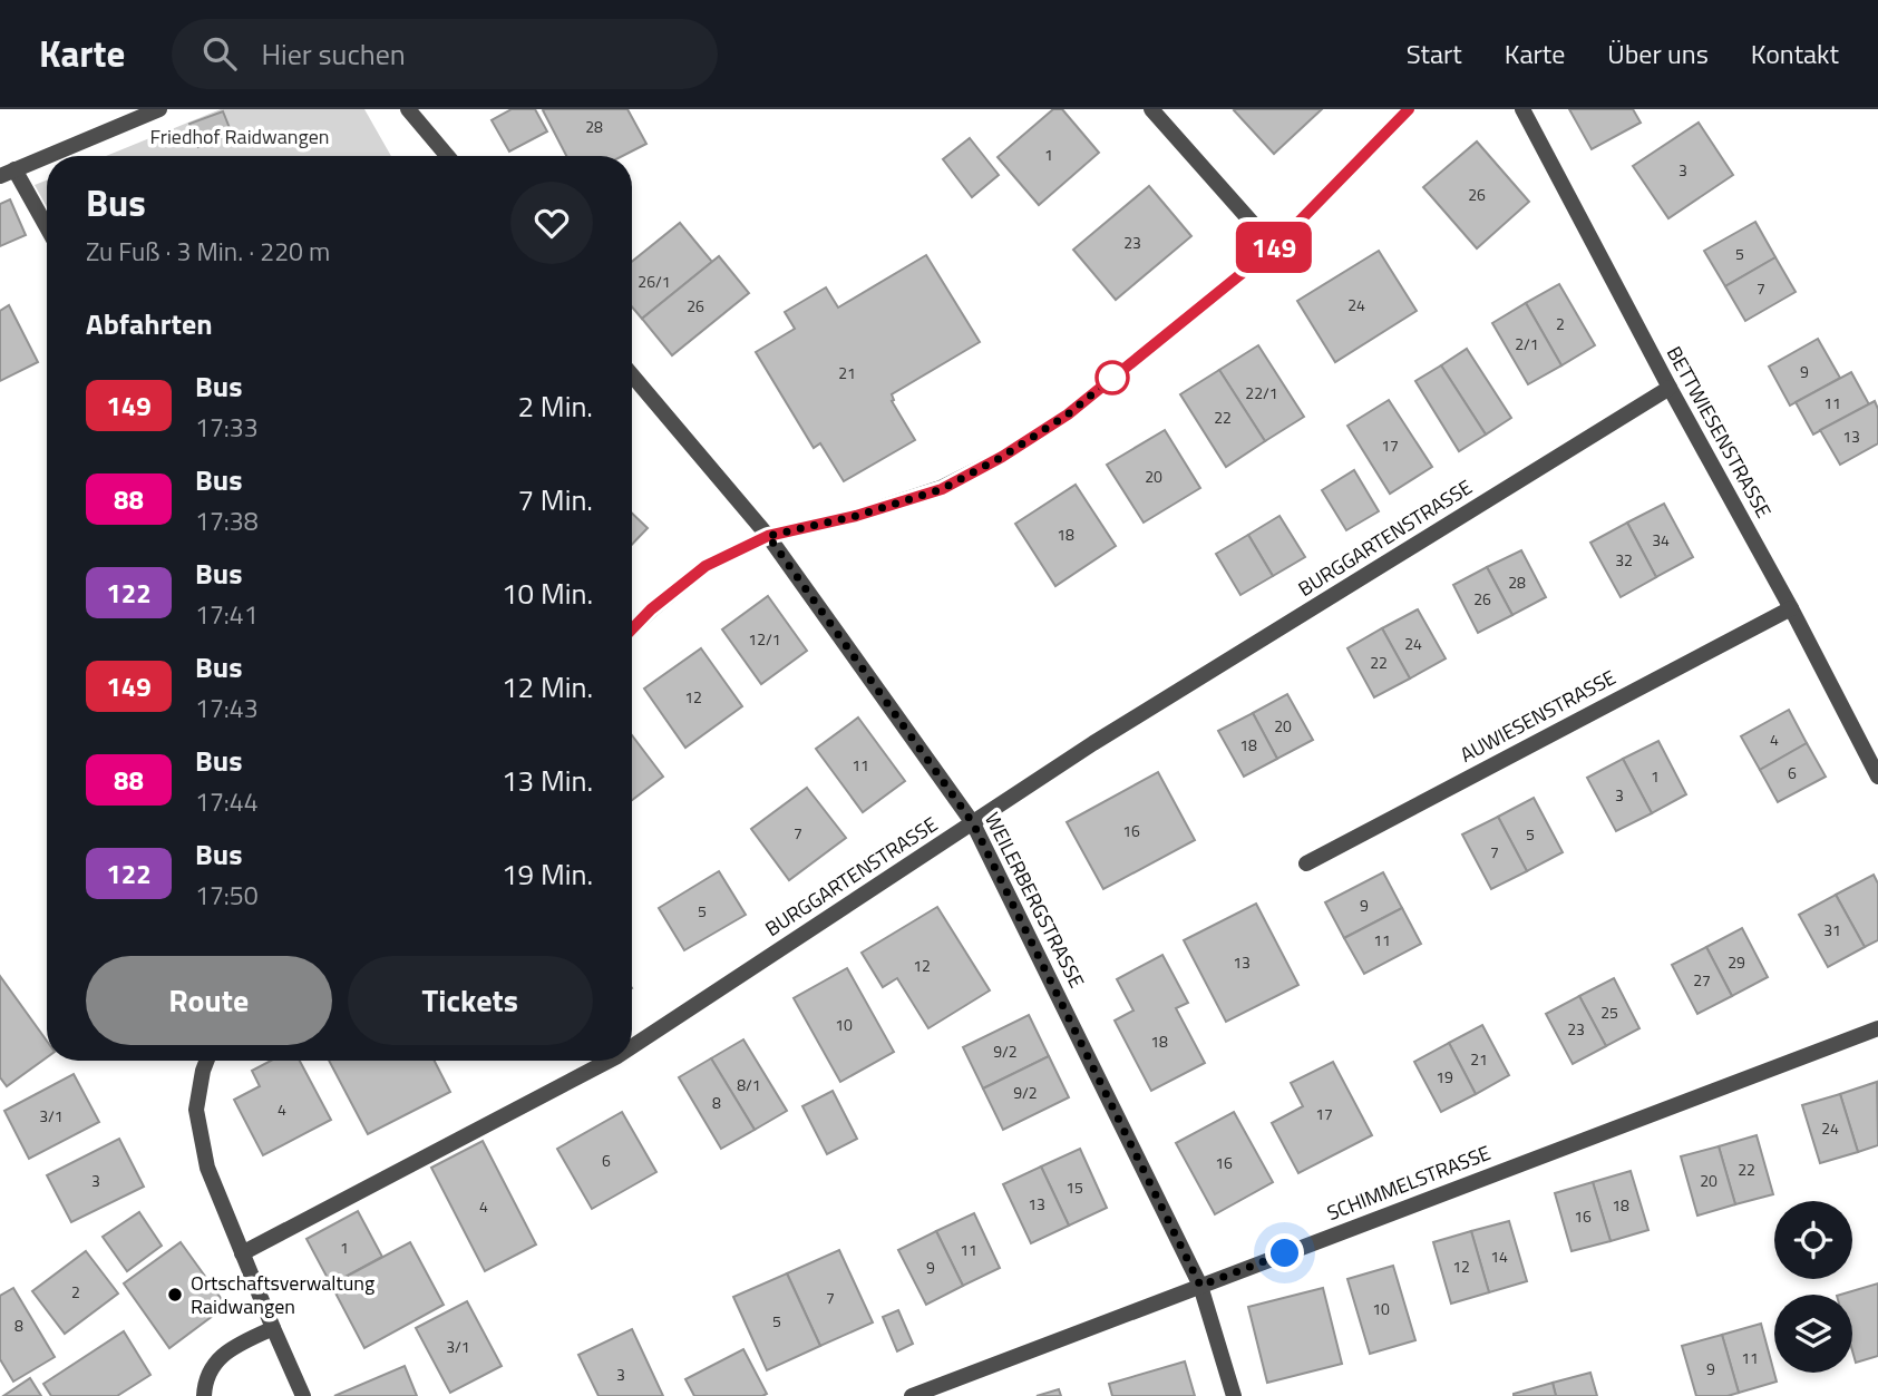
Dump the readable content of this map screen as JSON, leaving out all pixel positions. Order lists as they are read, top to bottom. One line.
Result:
{"streets":{"street":["BETTWIESENSTRASSE","BURGGARTENSTRASSE","AUWIESENSTRASSE","WEILERBERGSTRASSE","SCHIMMELSTRASSE"]},"crossings":[["BETTWIESENSTRASSE","BURGGARTENSTRASSE"],["BETTWIESENSTRASSE","AUWIESENSTRASSE"],["BURGGARTENSTRASSE","WEILERBERGSTRASSE"],["WEILERBERGSTRASSE","SCHIMMELSTRASSE"]],"parks":["Friedhof Raidwangen"],"places":["Ortschaftsverwaltung Raidwangen"],"lines":["bus line 149"],"house_numbers":["28","1","3","26","23","5","26/1","7","24","26","2","2/1","9","21","22/1","11","22","13","17","20","18","34","32","28","26","12/1","24","22","12","20","4","18","11","6","1","3","16","7","5","7","9","5","31","11","13","29","12","27","25","10","23","18","9/2","21","19","8/1","9/2","8","4","17","3/1","24","6","16","22","3","20","15","13","18","4","16","1","11","14","12","9","2","7","10","5","8","3/1","11","9","3"],"page":{"header":"Karte","search":"Hier suchen","nav":["Start","Karte","Über uns","Kontakt"],"on_map":"149","heading":[["Bus","Zu Fuß · 3 Min. · 220 m"],"Abfahrten"],"list":[{"mark":"149","name":"Bus","note":"17:33","value":"2 Min."},{"mark":"88","name":"Bus","note":"17:38","value":"7 Min."},{"mark":"122","name":"Bus","note":"17:41","value":"10 Min."},{"mark":"149","name":"Bus","note":"17:43","value":"12 Min."},{"mark":"88","name":"Bus","note":"17:44","value":"13 Min."},{"mark":"122","name":"Bus","note":"17:50","value":"19 Min."}],"buttons":["Route","Tickets"]}}
